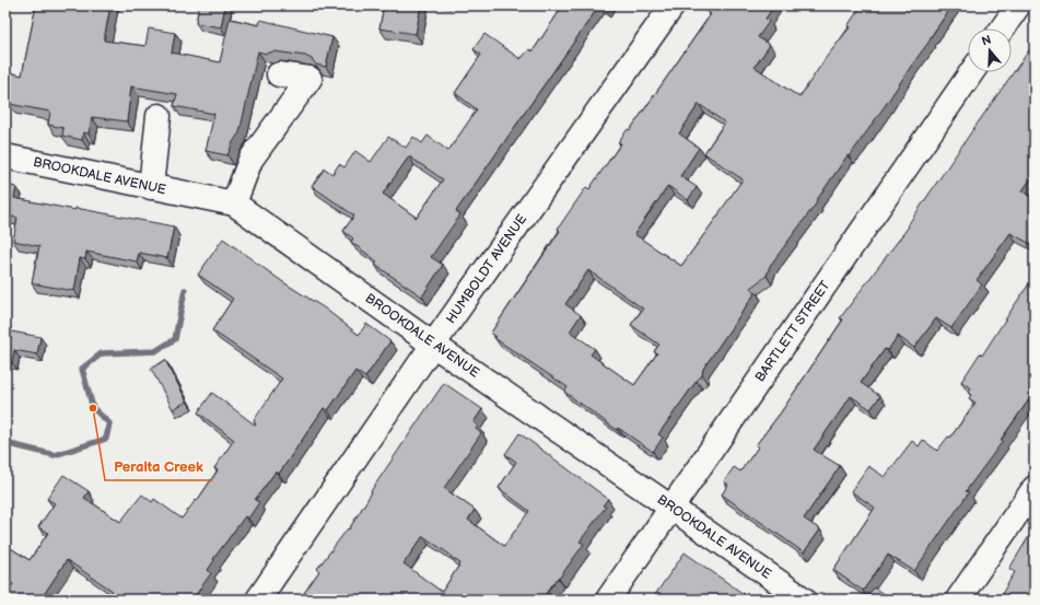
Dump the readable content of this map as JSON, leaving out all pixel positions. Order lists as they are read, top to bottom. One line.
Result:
{"streets":{"street":["BROOKDALE AVENUE","HUMBOLDT AVENUE","BARTLETT STREET"]},"crossings":[["BROOKDALE AVENUE","HUMBOLDT AVENUE"],["BROOKDALE AVENUE","BARTLETT STREET"]],"places":["Peralta Creek"],"north":"top"}
